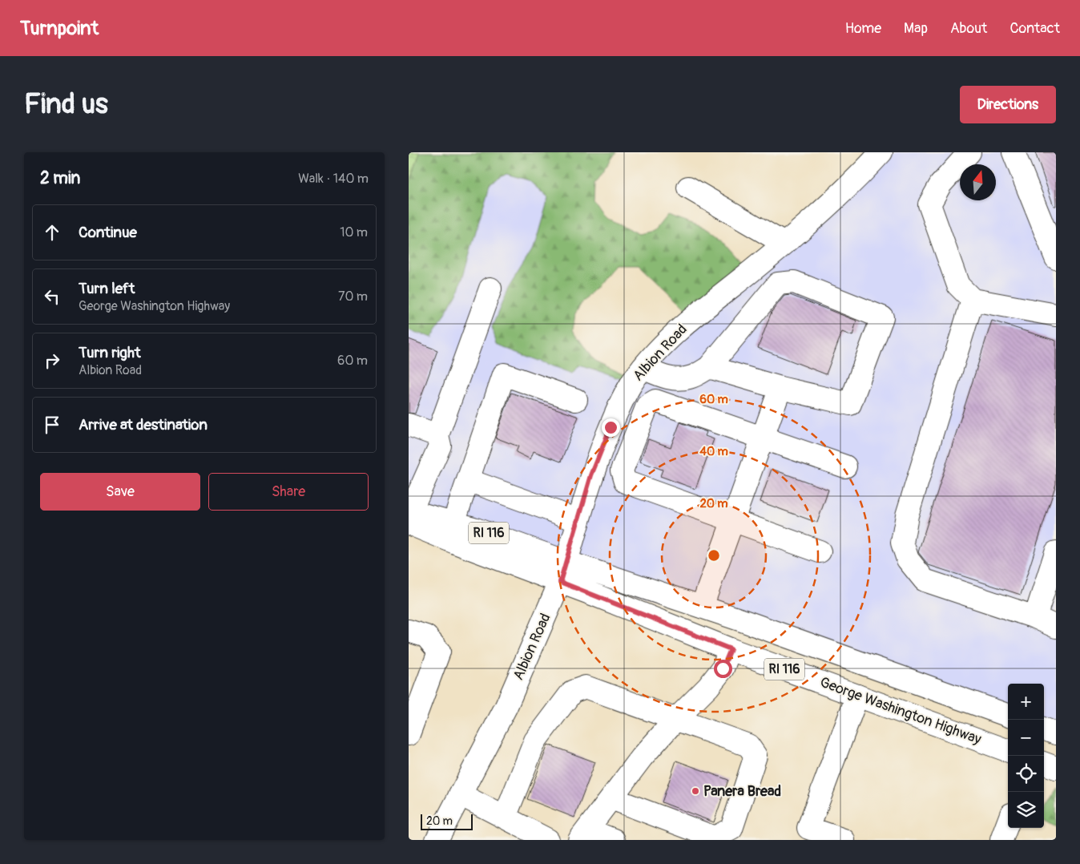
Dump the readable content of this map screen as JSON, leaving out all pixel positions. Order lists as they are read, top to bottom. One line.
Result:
{"streets":{"main road":["Albion Road","RI 116","George Washington Highway"]},"crossings":[["Albion Road","George Washington Highway"]],"places":["Panera Bread"],"scale_bar":"20 m","north":"top","page":{"header":"Turnpoint","nav":["Home","Map","About","Contact"],"buttons":["Directions",["Save","Share"]],"title":"Find us","heading":["2 min","Walk · 140 m"],"list":[["Continue","10 m"],["Turn left","George Washington Highway","70 m"],["Turn right","Albion Road","60 m"],"Arrive at destination"],"map_buttons":["+","−"],"scale":"20 m"},"rings":["60 m","40 m","20 m"]}
